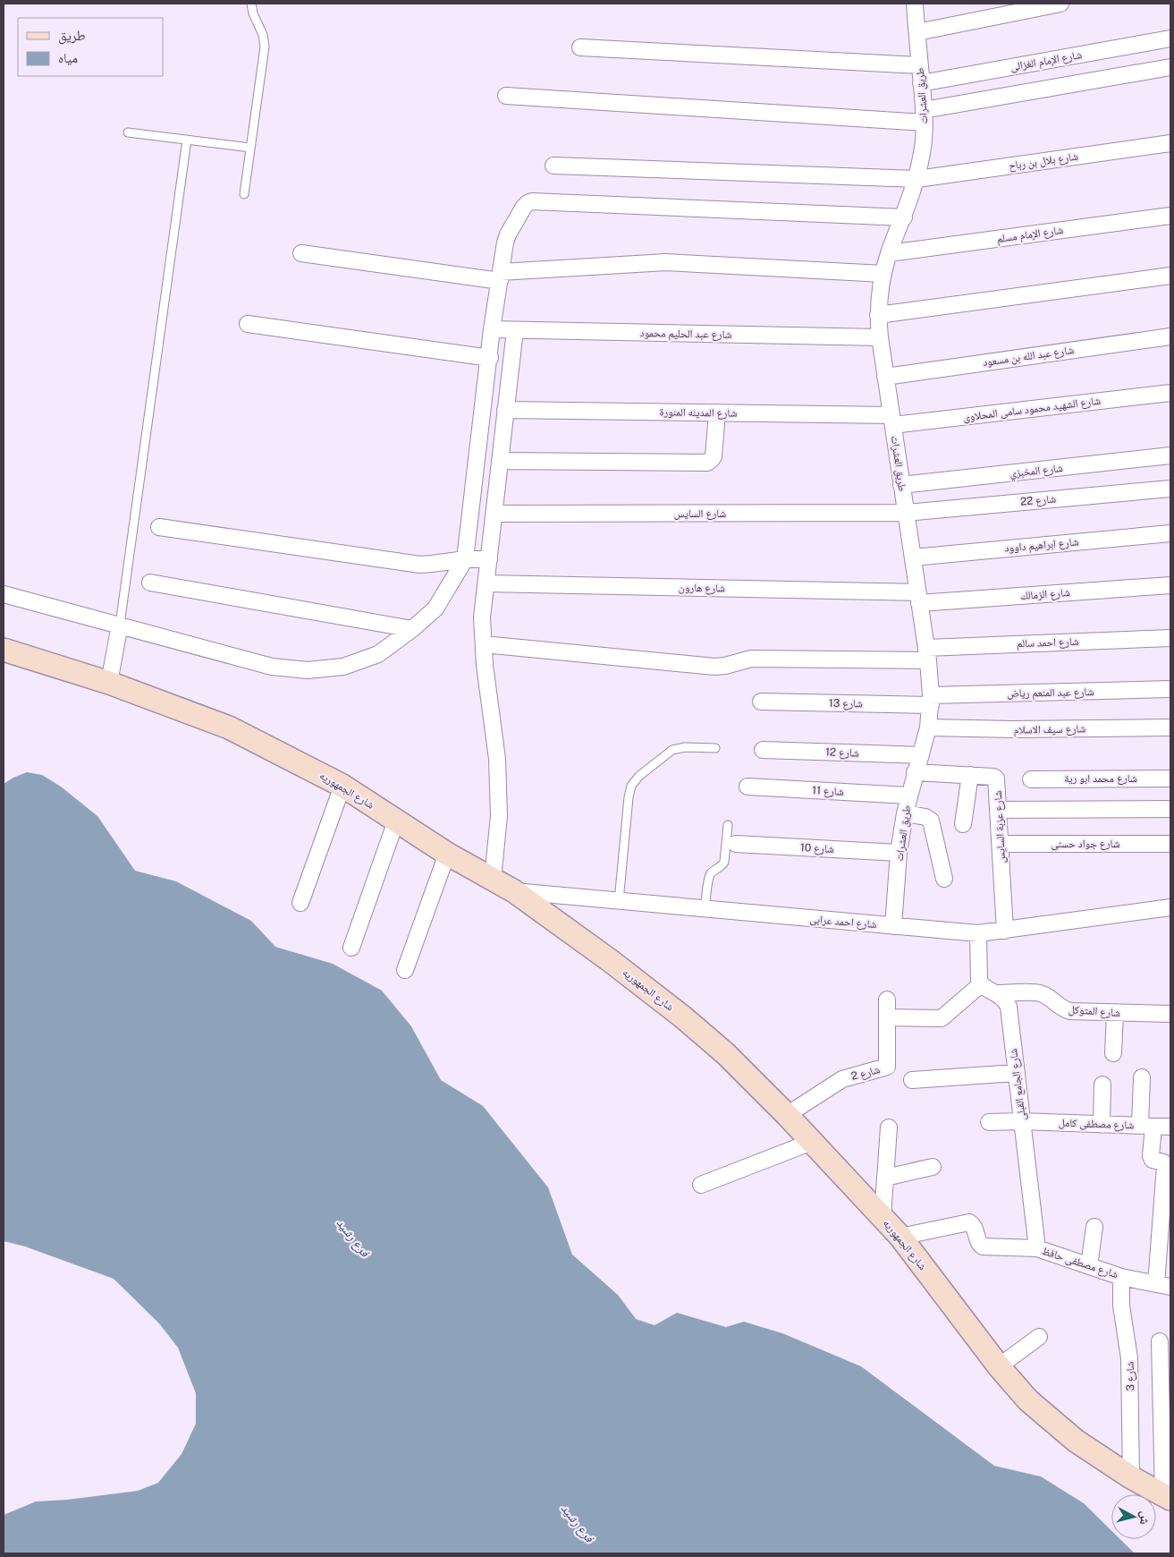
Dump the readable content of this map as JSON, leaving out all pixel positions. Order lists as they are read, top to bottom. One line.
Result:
{"streets":{"street":["شارع الإمام الغزالى","طريق العشرات","شارع بلال بن رباح","شارع الإمام مسلم","شارع عبد الحليم محمود","شارع عبد الله بن مسعود","شارع الشهيد محمود سامى المحلاوى","شارع المدينه المنورة","شارع المخبزي","شارع 22","شارع السايس","شارع ابراهيم داوود","شارع هارون","شارع الزمالك","شارع احمد سالم","شارع عبد المنعم رياض","شارع 13","شارع سيف الاسلام","شارع 12","شارع محمد ابو رية","شارع الجمهوريه","شارع 11","شارع عزبة السايس","شارع جواد حسنى","شارع 10","شارع احمد عرابى","شارع المتوكل","شارع 2","شارع الجامع القبلى","شارع مصطفى كامل","شارع مصطفى حافظ","شارع 3"]},"crossings":[["شارع الإمام الغزالى","طريق العشرات"],["طريق العشرات","شارع بلال بن رباح"],["طريق العشرات","شارع الإمام مسلم"],["طريق العشرات","شارع عبد الحليم محمود"],["طريق العشرات","شارع عبد الله بن مسعود"],["طريق العشرات","شارع الشهيد محمود سامى المحلاوى"],["طريق العشرات","شارع المدينه المنورة"],["طريق العشرات","شارع المخبزي"],["طريق العشرات","شارع 22"],["طريق العشرات","شارع السايس"],["طريق العشرات","شارع ابراهيم داوود"],["طريق العشرات","شارع هارون"],["طريق العشرات","شارع الزمالك"],["طريق العشرات","شارع احمد سالم"],["طريق العشرات","شارع عبد المنعم رياض"],["طريق العشرات","شارع 13"],["طريق العشرات","شارع سيف الاسلام"],["طريق العشرات","شارع 12"],["طريق العشرات","شارع 11"],["طريق العشرات","شارع عزبة السايس"],["طريق العشرات","شارع 10"],["طريق العشرات","شارع احمد عرابى"],["شارع الشهيد محمود سامى المحلاوى","شارع المدينه المنورة"],["شارع 22","شارع السايس"],["شارع هارون","شارع الزمالك"],["شارع عبد المنعم رياض","شارع 13"],["شارع الجمهوريه","شارع احمد عرابى"],["شارع الجمهوريه","شارع 2"],["شارع الجمهوريه","شارع مصطفى حافظ"],["شارع الجمهوريه","شارع 3"],["شارع عزبة السايس","شارع جواد حسنى"],["شارع عزبة السايس","شارع احمد عرابى"],["شارع المتوكل","شارع الجامع القبلى"],["شارع الجامع القبلى","شارع مصطفى كامل"],["شارع الجامع القبلى","شارع مصطفى حافظ"],["شارع مصطفى حافظ","شارع 3"]],"water":["فرع رشيد"],"legend":["طريق","مياه"],"north":"right"}
